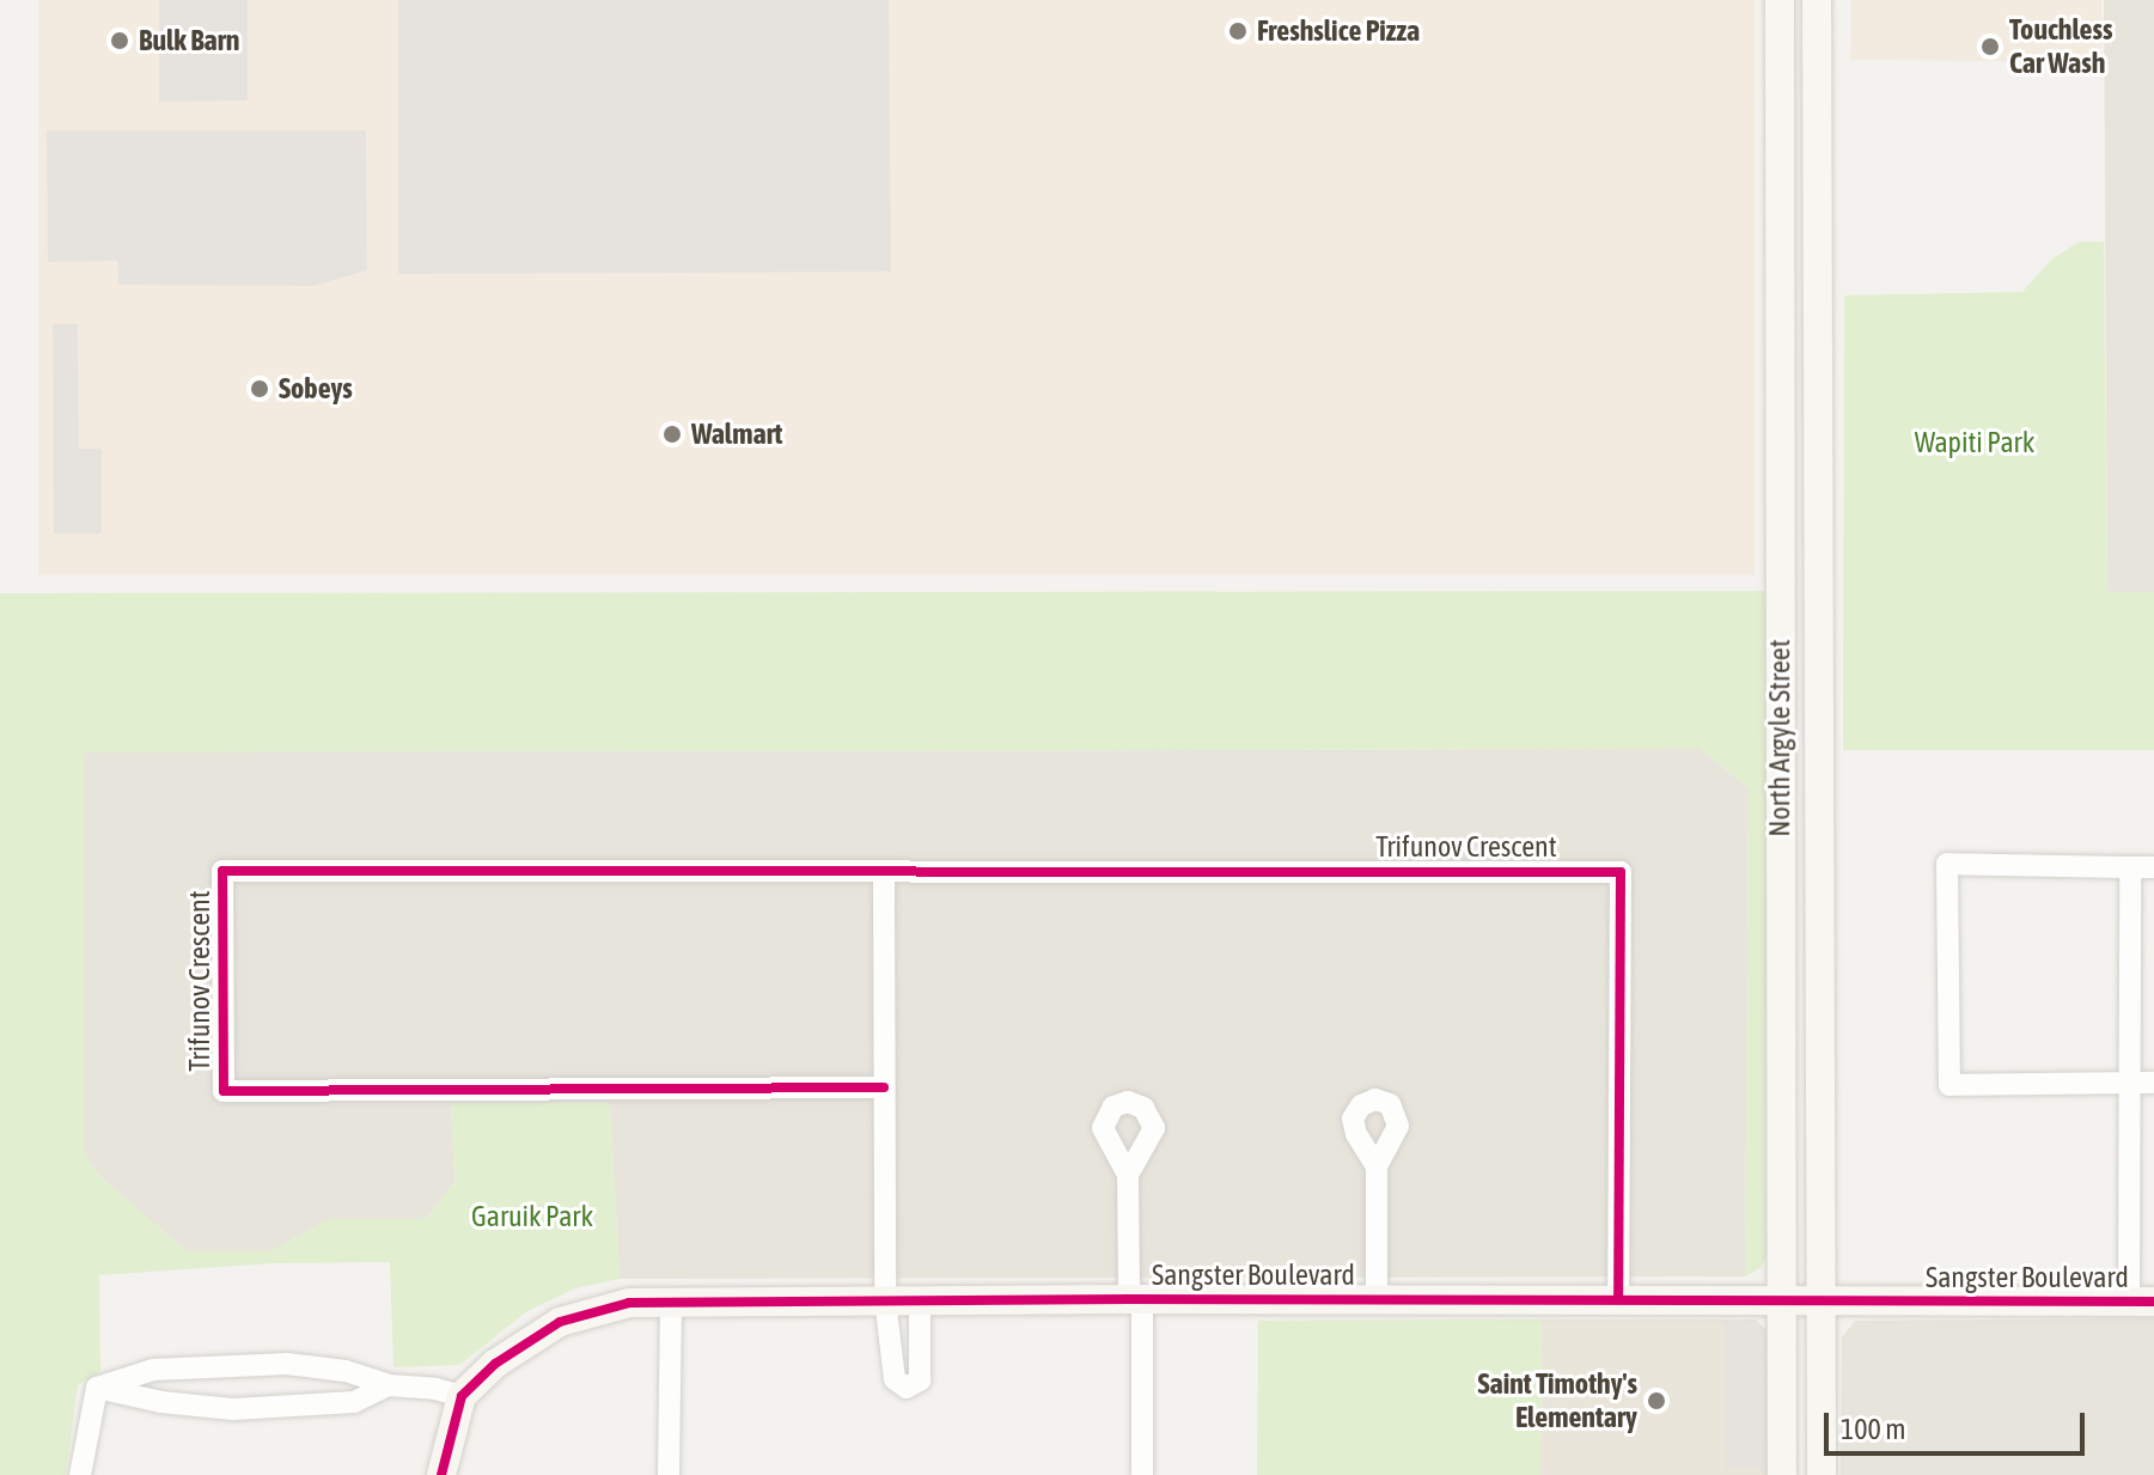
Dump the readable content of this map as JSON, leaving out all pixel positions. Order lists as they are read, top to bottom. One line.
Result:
{"streets":{"street":["North Argyle Street","Trifunov Crescent","Sangster Boulevard"]},"crossings":[["North Argyle Street","Sangster Boulevard"],["Trifunov Crescent","Sangster Boulevard"]],"parks":["Wapiti Park","Garuik Park"],"places":["Freshslice Pizza","Bulk Barn","Touchless Car Wash","Sobeys","Walmart","Saint Timothy's Elementary"],"scale_bar":"100 m"}
